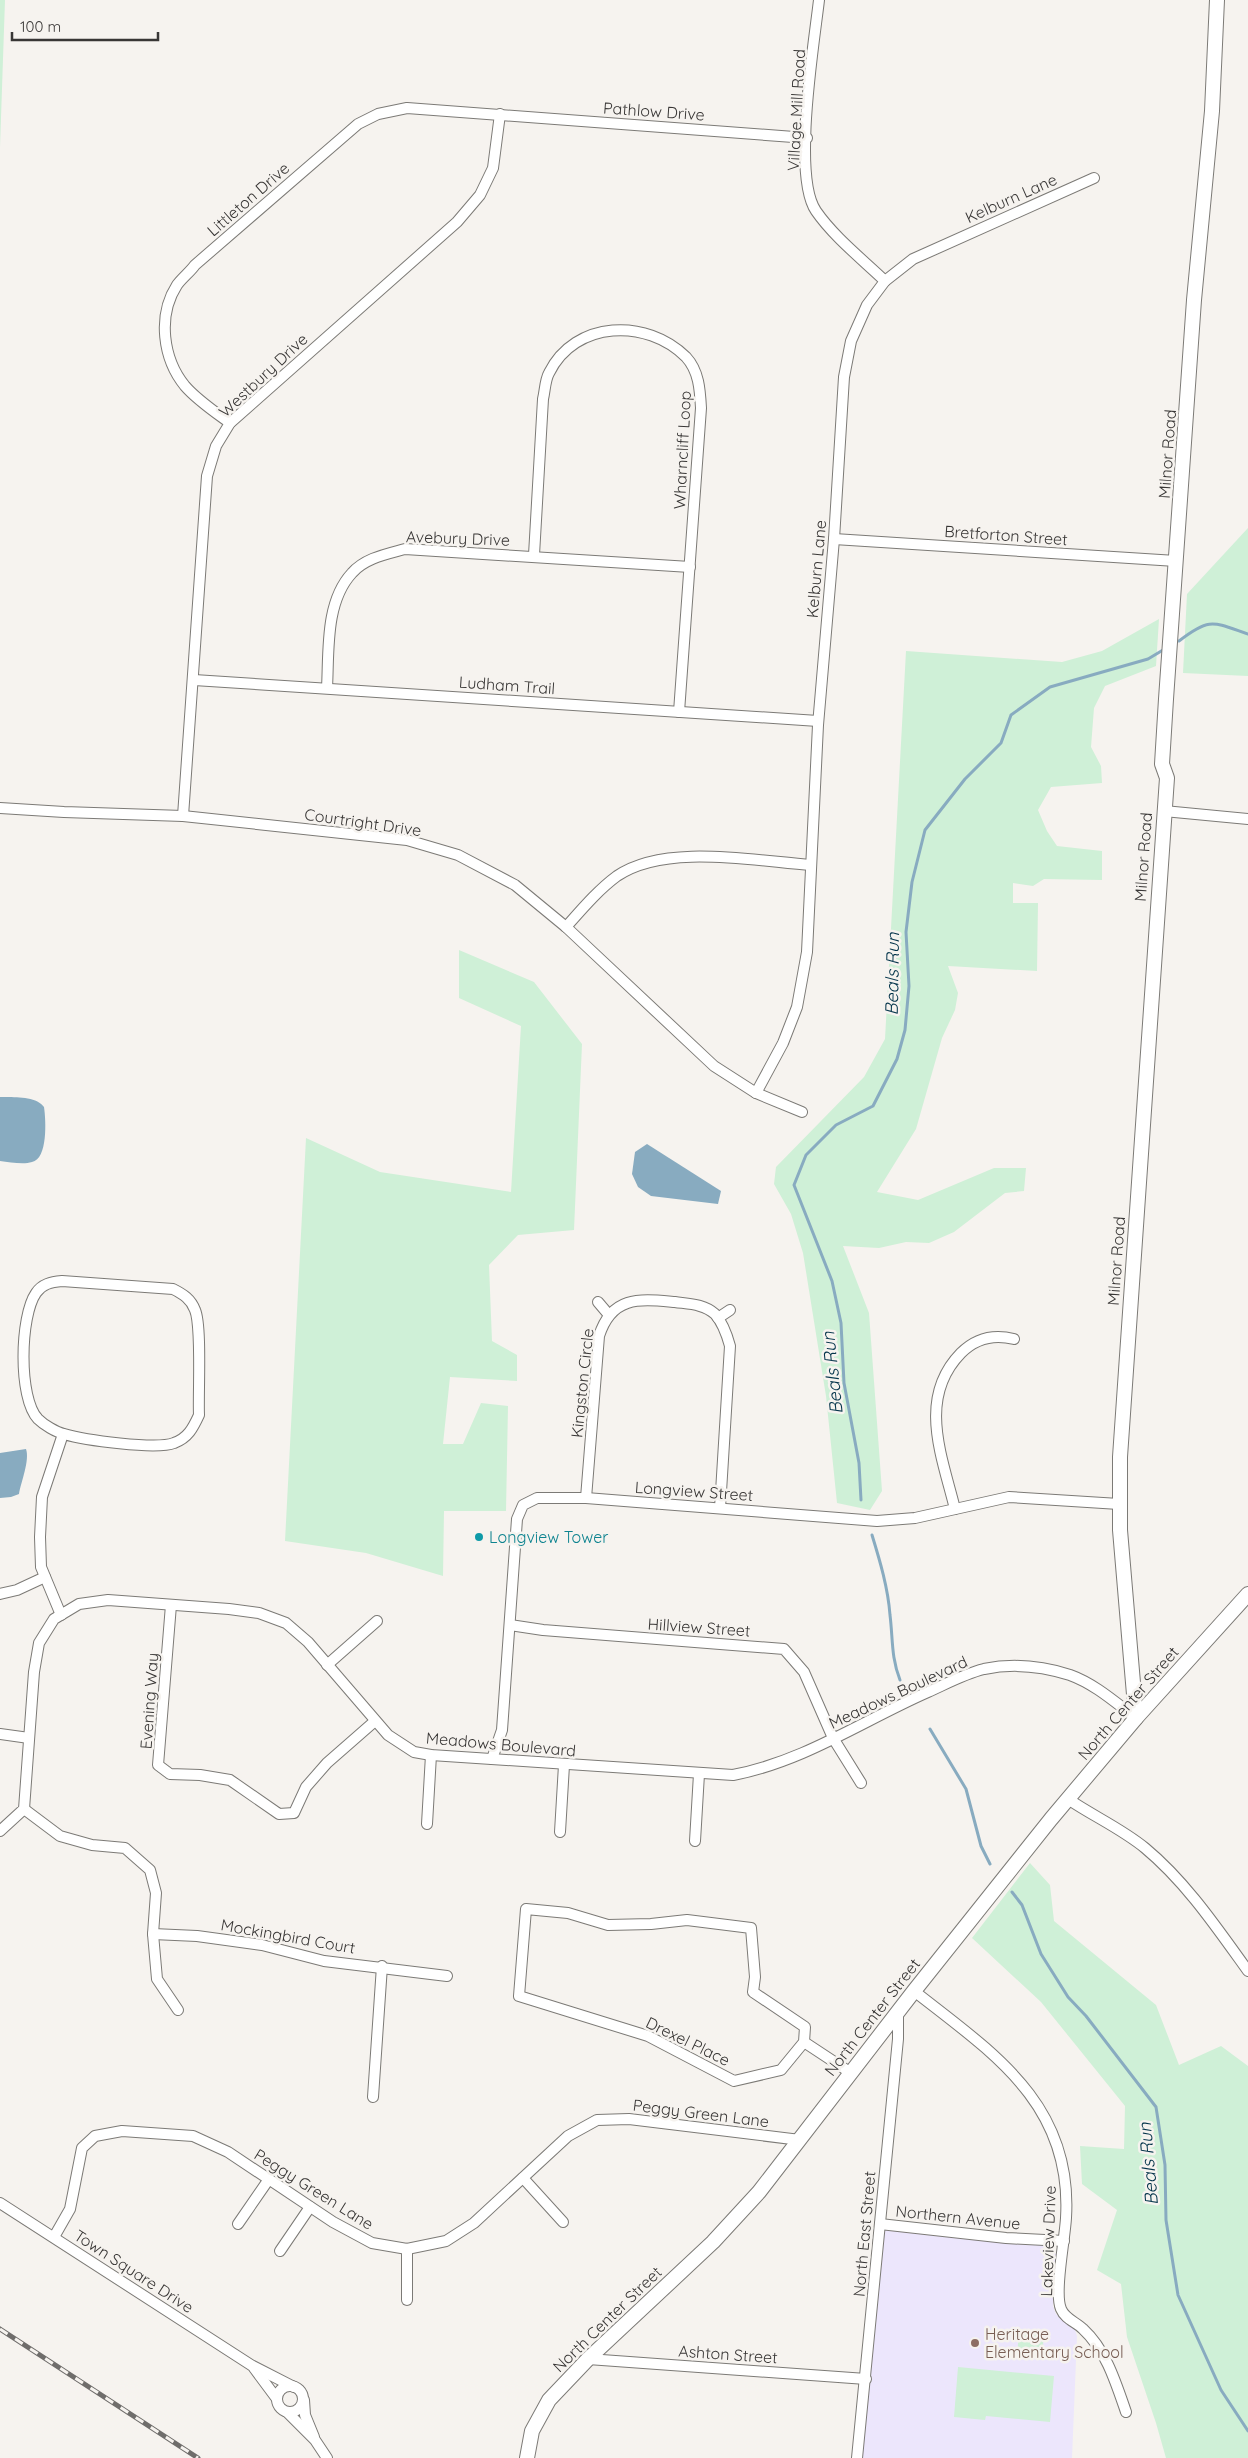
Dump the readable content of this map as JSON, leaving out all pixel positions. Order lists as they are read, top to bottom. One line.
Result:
{"streets":{"main road":["Milnor Road","North Center Street"],"street":["Village Mill Road","Pathlow Drive","Kelburn Lane","Littleton Drive","Westbury Drive","Wharncliff Loop","Bretforton Street","Avebury Drive","Ludham Trail","Courtright Drive","Kingston Circle","Longview Street","Hillview Street","Meadows Boulevard","Evening Way","Mockingbird Court","Drexel Place","Peggy Green Lane","Northern Avenue","North East Street","Lakeview Drive","Town Square Drive","Ashton Street"]},"crossings":[["Village Mill Road","Pathlow Drive"],["Village Mill Road","Kelburn Lane"],["Pathlow Drive","Littleton Drive"],["Pathlow Drive","Westbury Drive"],["Kelburn Lane","Bretforton Street"],["Kelburn Lane","Ludham Trail"],["Kelburn Lane","Courtright Drive"],["Littleton Drive","Westbury Drive"],["Westbury Drive","Ludham Trail"],["Westbury Drive","Courtright Drive"],["Wharncliff Loop","Avebury Drive"],["Wharncliff Loop","Ludham Trail"],["Milnor Road","Bretforton Street"],["Milnor Road","Longview Street"],["Milnor Road","Meadows Boulevard"],["Milnor Road","North Center Street"],["Avebury Drive","Ludham Trail"],["Kingston Circle","Longview Street"],["Longview Street","Hillview Street"],["Longview Street","Meadows Boulevard"],["Hillview Street","Meadows Boulevard"],["Meadows Boulevard","Evening Way"],["Meadows Boulevard","North Center Street"],["North Center Street","Peggy Green Lane"],["North Center Street","North East Street"],["North Center Street","Lakeview Drive"],["North Center Street","Ashton Street"],["Peggy Green Lane","Town Square Drive"],["Northern Avenue","North East Street"],["Northern Avenue","Lakeview Drive"],["North East Street","Ashton Street"]],"water":["Beals Run"],"places":["Longview Tower","Heritage Elementary School"],"scale_bar":"100 m"}
